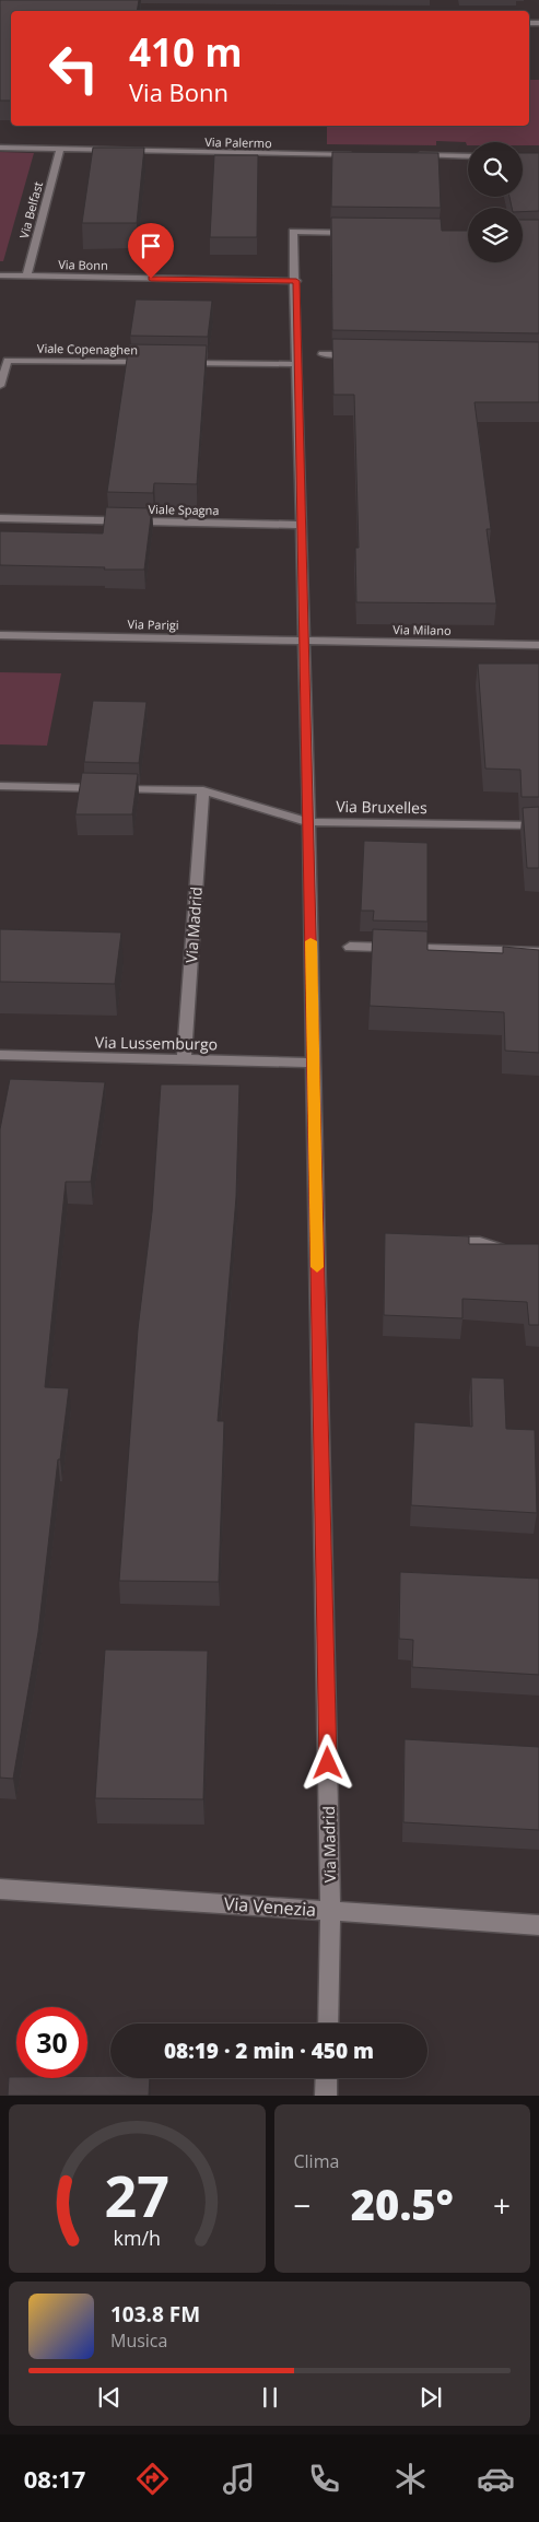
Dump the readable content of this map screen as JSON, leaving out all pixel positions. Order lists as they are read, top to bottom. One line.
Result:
{"streets":{"street":["Via Palermo","Via Belfast","Via Bonn","Viale Copenaghen","Viale Spagna","Via Parigi","Via Milano","Via Bruxelles","Via Madrid","Via Lussemburgo","Via Venezia"]},"crossings":[["Via Palermo","Via Belfast"],["Via Belfast","Via Bonn"],["Via Bonn","Via Madrid"],["Viale Spagna","Via Madrid"],["Via Parigi","Via Milano"],["Via Parigi","Via Madrid"],["Via Milano","Via Madrid"],["Via Bruxelles","Via Madrid"],["Via Madrid","Via Lussemburgo"],["Via Madrid","Via Venezia"]],"page":{"turn":["410 m","Via Bonn"],"limit":"30","trip":"08:19 · 2 min · 450 m","tile":"Clima","heat":["−","20.5°","+"],"song":["103.8 FM","Musica"],"tabs":"08:17","gauge":["27","km/h"]}}
